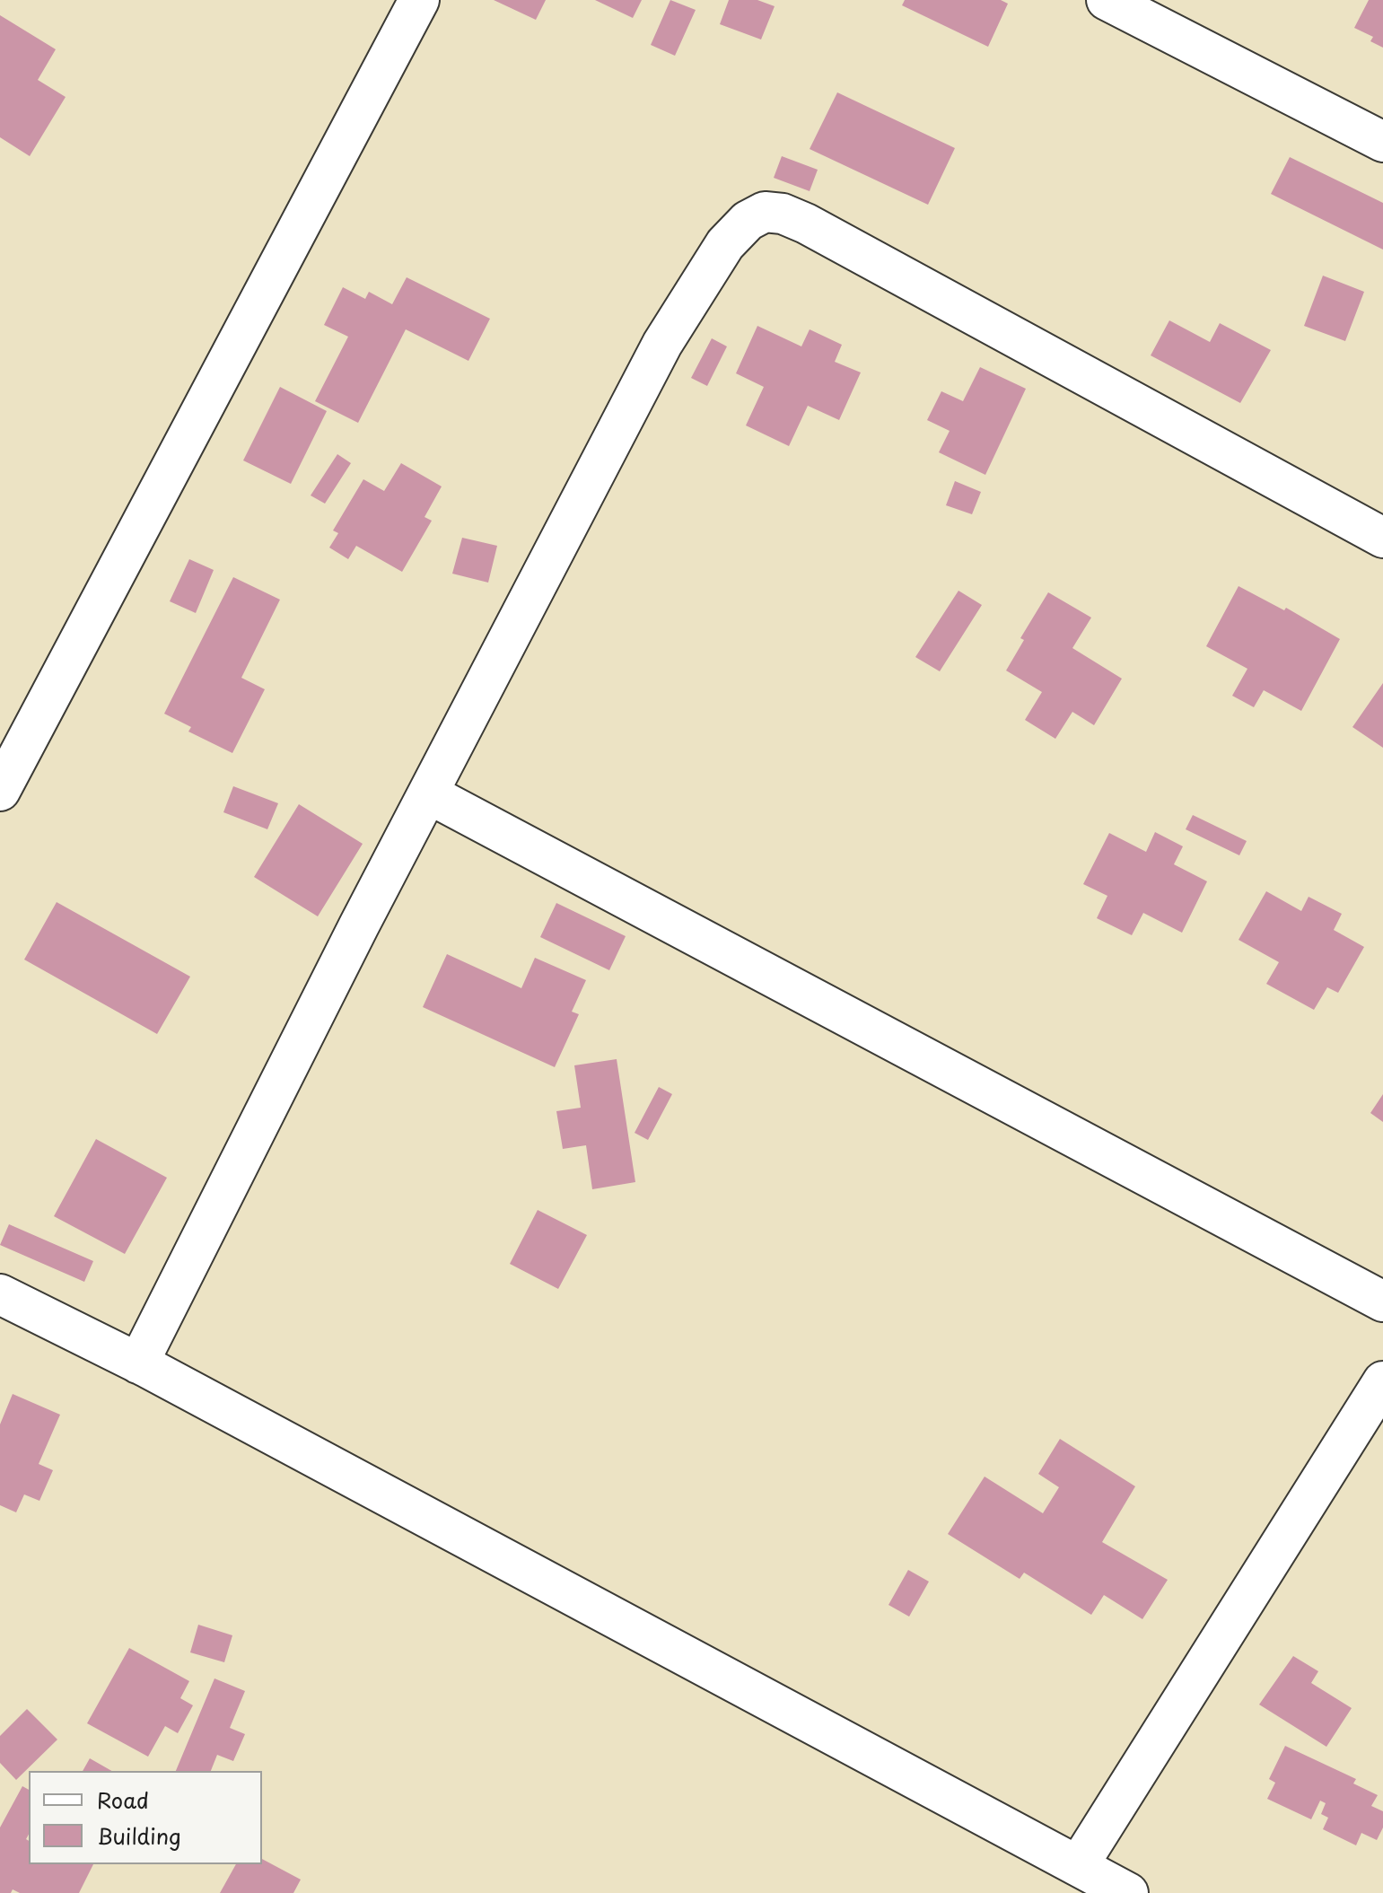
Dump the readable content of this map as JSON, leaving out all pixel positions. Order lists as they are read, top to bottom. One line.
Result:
{"legend":["Road","Building"]}
